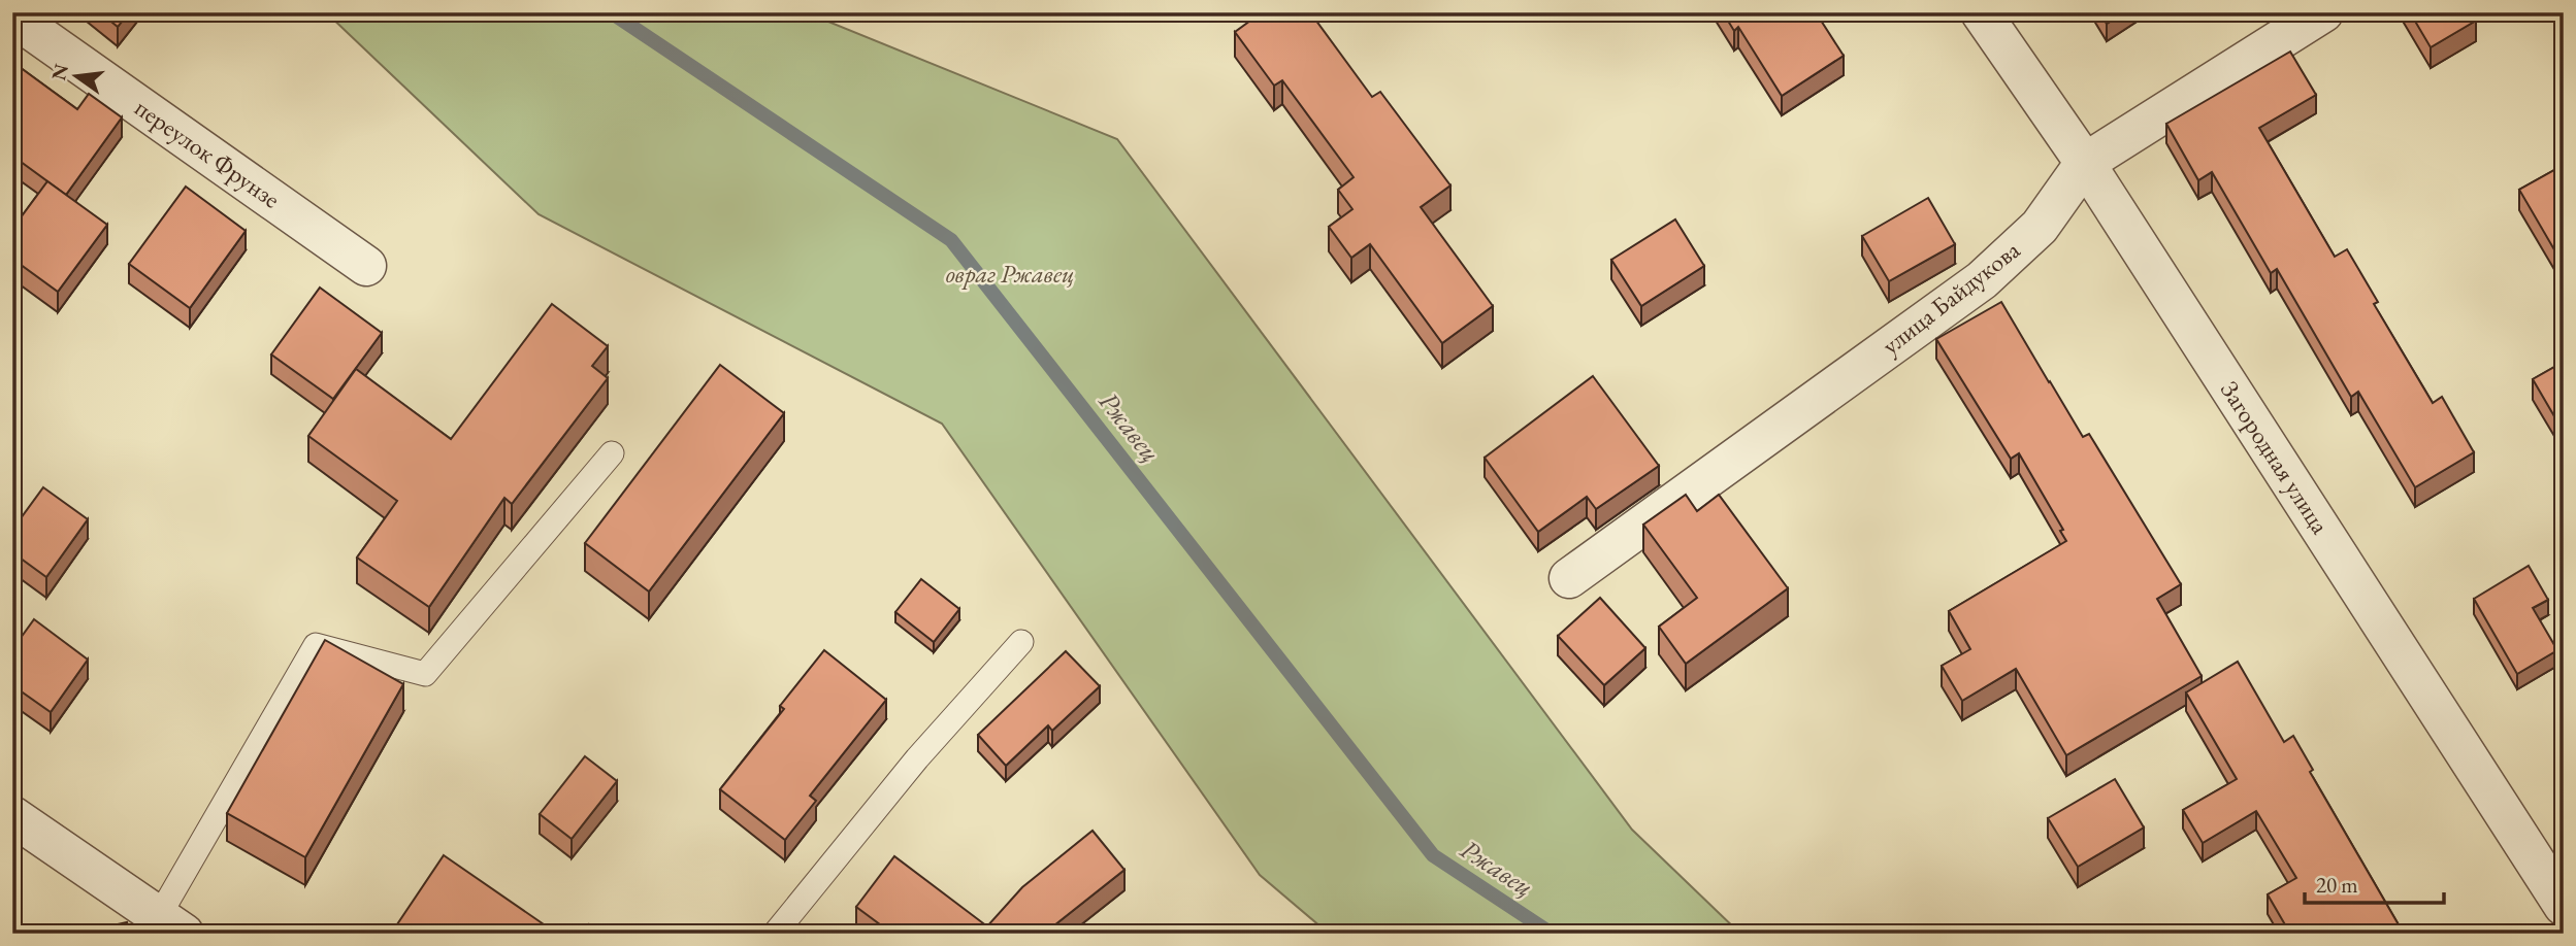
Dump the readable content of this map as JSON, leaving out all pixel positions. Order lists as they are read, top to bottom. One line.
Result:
{"streets":{"street":["переулок Фрунзе","улица Байдукова","Загородная улица"]},"crossings":[["улица Байдукова","Загородная улица"]],"water":["Ржавец"],"parks":["овраг Ржавец"],"scale_bar":"20 m","north":"left"}
